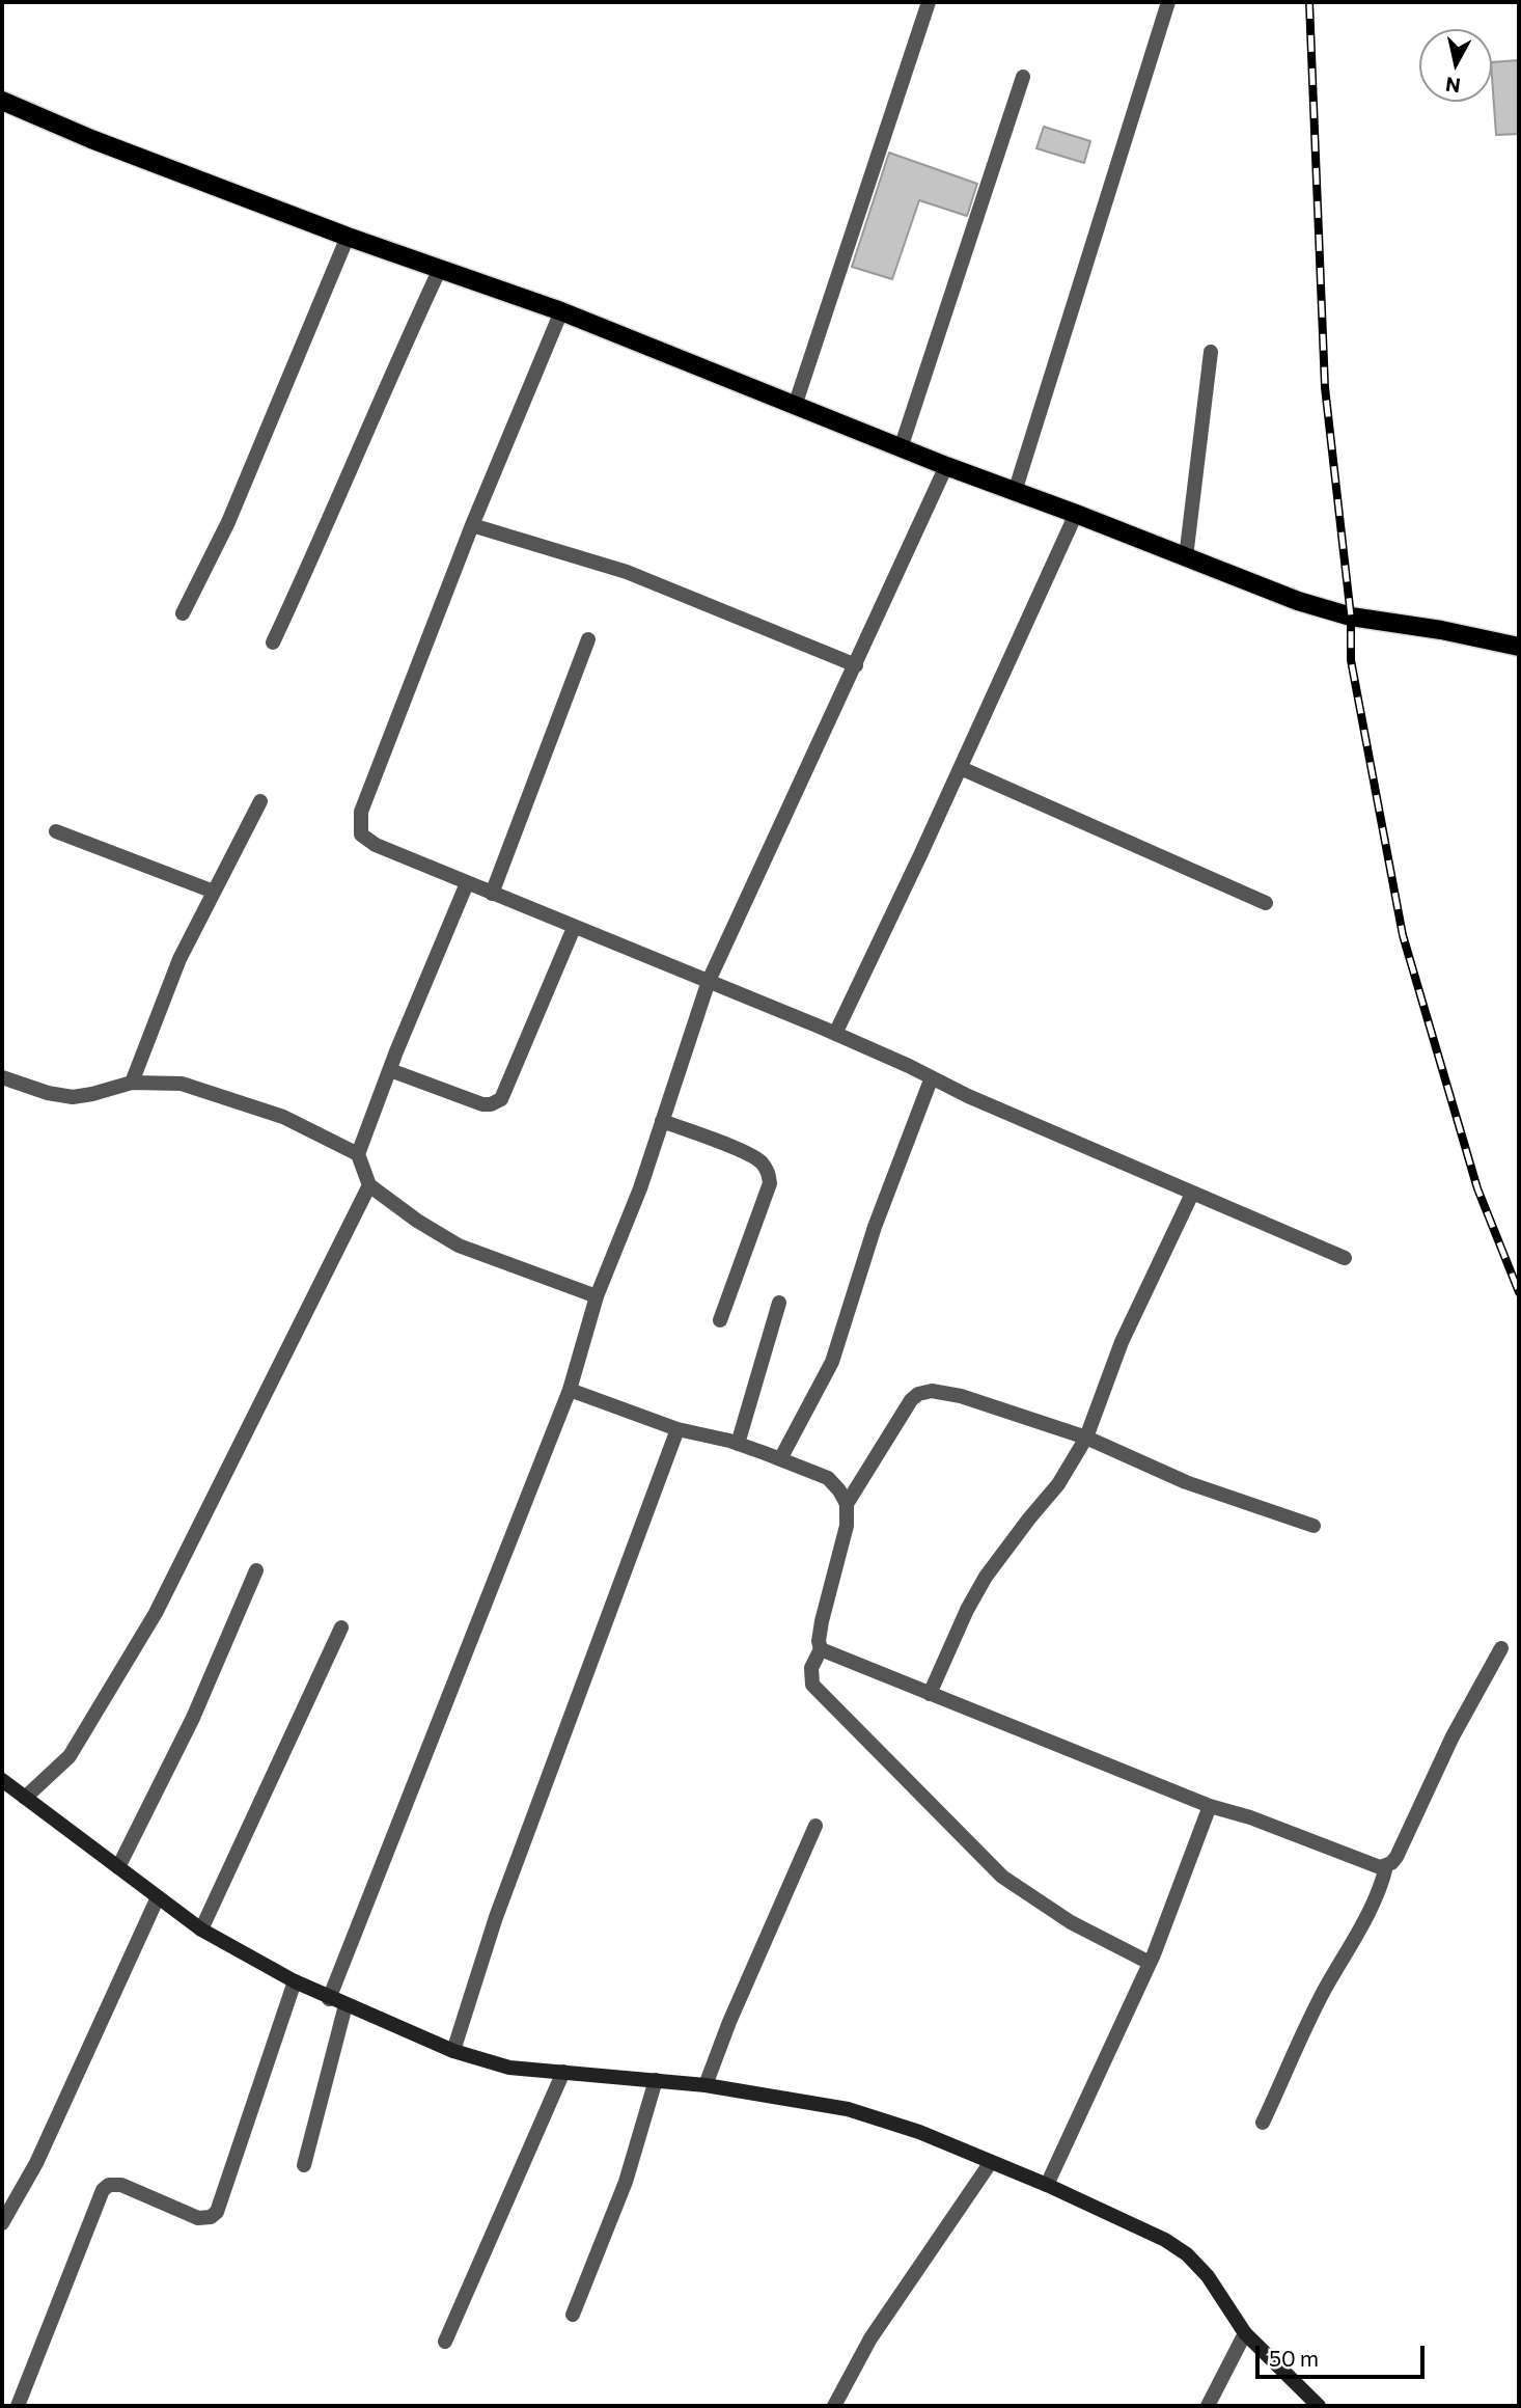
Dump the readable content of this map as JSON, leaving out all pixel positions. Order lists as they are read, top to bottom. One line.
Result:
{"scale_bar":"50 m","north":"bottom"}
